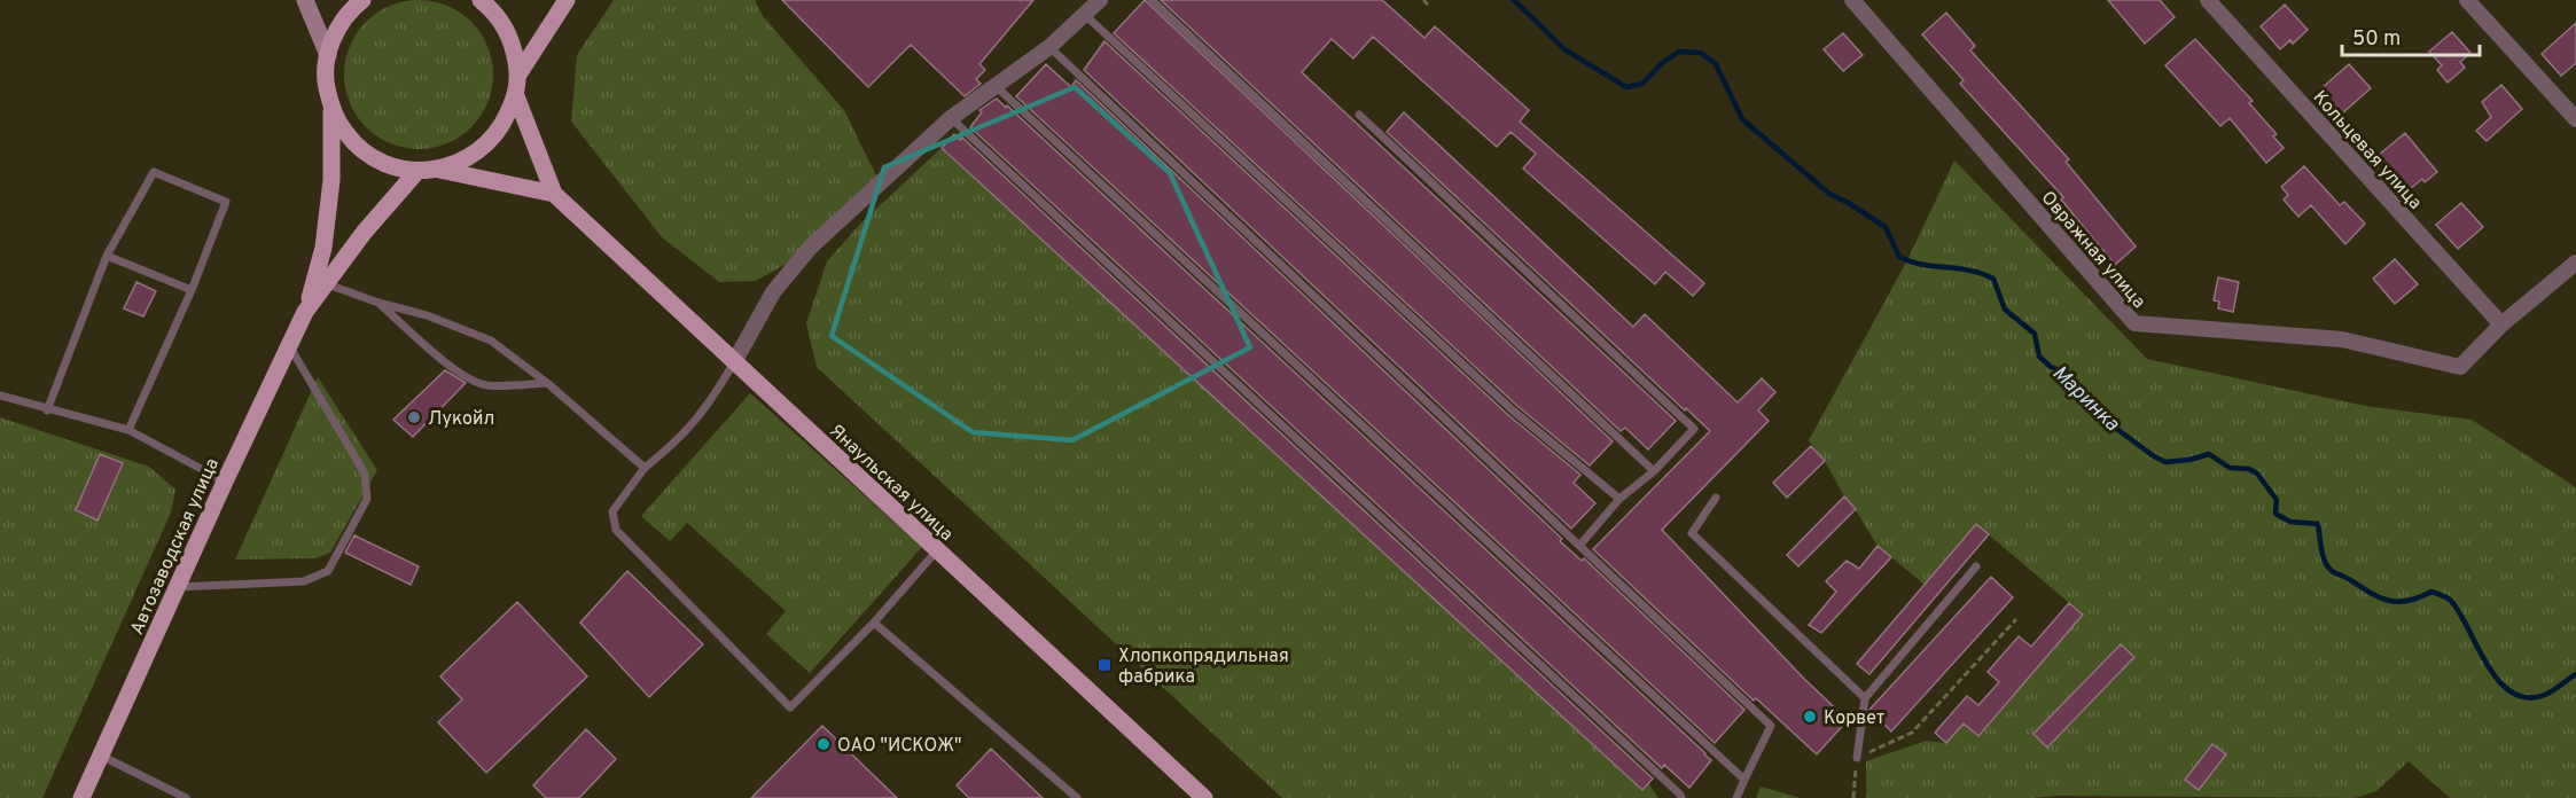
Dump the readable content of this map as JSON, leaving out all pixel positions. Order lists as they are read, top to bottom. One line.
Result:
{"streets":{"main road":["Янаульская улица","Автозаводская улица"],"street":["Кольцевая улица","Овражная улица"]},"crossings":[["Кольцевая улица","Овражная улица"]],"water":["Маринка"],"places":{"other":["Лукойл","Корвет","ОАО \"ИСКОЖ\""],"transit":["Хлопкопрядильная фабрика"]},"scale_bar":"50 m"}
